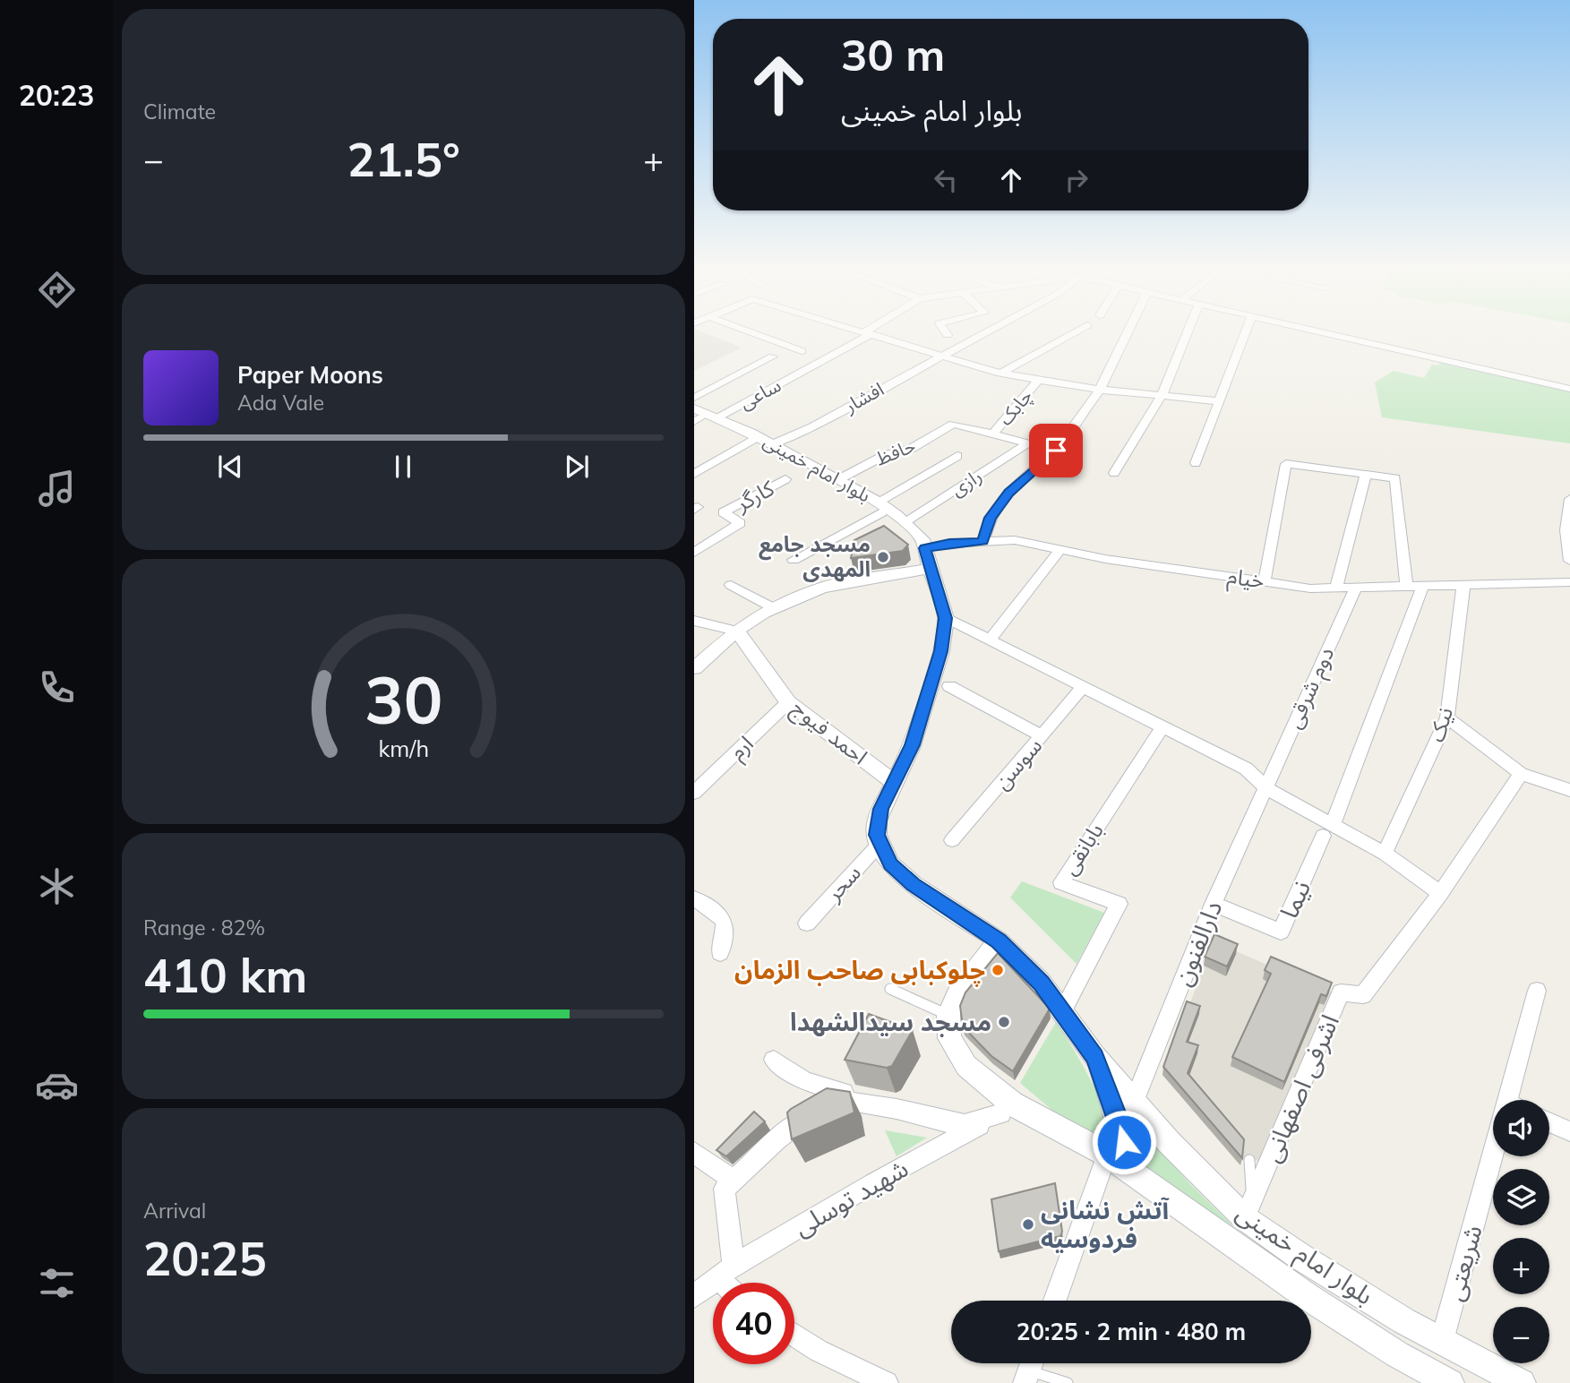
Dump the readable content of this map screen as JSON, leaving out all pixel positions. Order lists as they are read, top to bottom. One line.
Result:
{"streets":{"street":["ساعی","افشار","چابک","حافظ","بلوار امام خمینی","رازی","کارگر","خیام","دوم شرقی","نیک","احمد فیوج","ارم","سوسن","بابانقی","سحر","نیما","دارالفنون","اشرفی اصفهانی","شهید توسلی","شریعتی"]},"crossings":[["ساعی","بلوار امام خمینی"],["افشار","بلوار امام خمینی"],["چابک","حافظ"],["حافظ","بلوار امام خمینی"],["بلوار امام خمینی","رازی"],["بلوار امام خمینی","خیام"],["بلوار امام خمینی","احمد فیوج"],["بلوار امام خمینی","بابانقی"],["بلوار امام خمینی","سحر"],["بلوار امام خمینی","دارالفنون"],["بلوار امام خمینی","اشرفی اصفهانی"],["بلوار امام خمینی","شهید توسلی"],["بلوار امام خمینی","شریعتی"],["خیام","دوم شرقی"],["خیام","نیک"],["دوم شرقی","دارالفنون"],["احمد فیوج","ارم"],["نیما","دارالفنون"]],"places":["مسجد جامع المهدی","چلوکبابی صاحب الزمان","مسجد سیدالشهدا","آتش نشانی فردوسیه"],"page":{"tabs":"20:23","tile":["Climate",["Range · 82%","410 km"],["Arrival","20:25"]],"turn":["30 m","بلوار امام خمینی"],"heat":["−","21.5°","+"],"song":["Paper Moons","Ada Vale"],"map_buttons":["+","−"],"limit":"40","trip":"20:25 · 2 min · 480 m","gauge":["30","km/h"]}}
